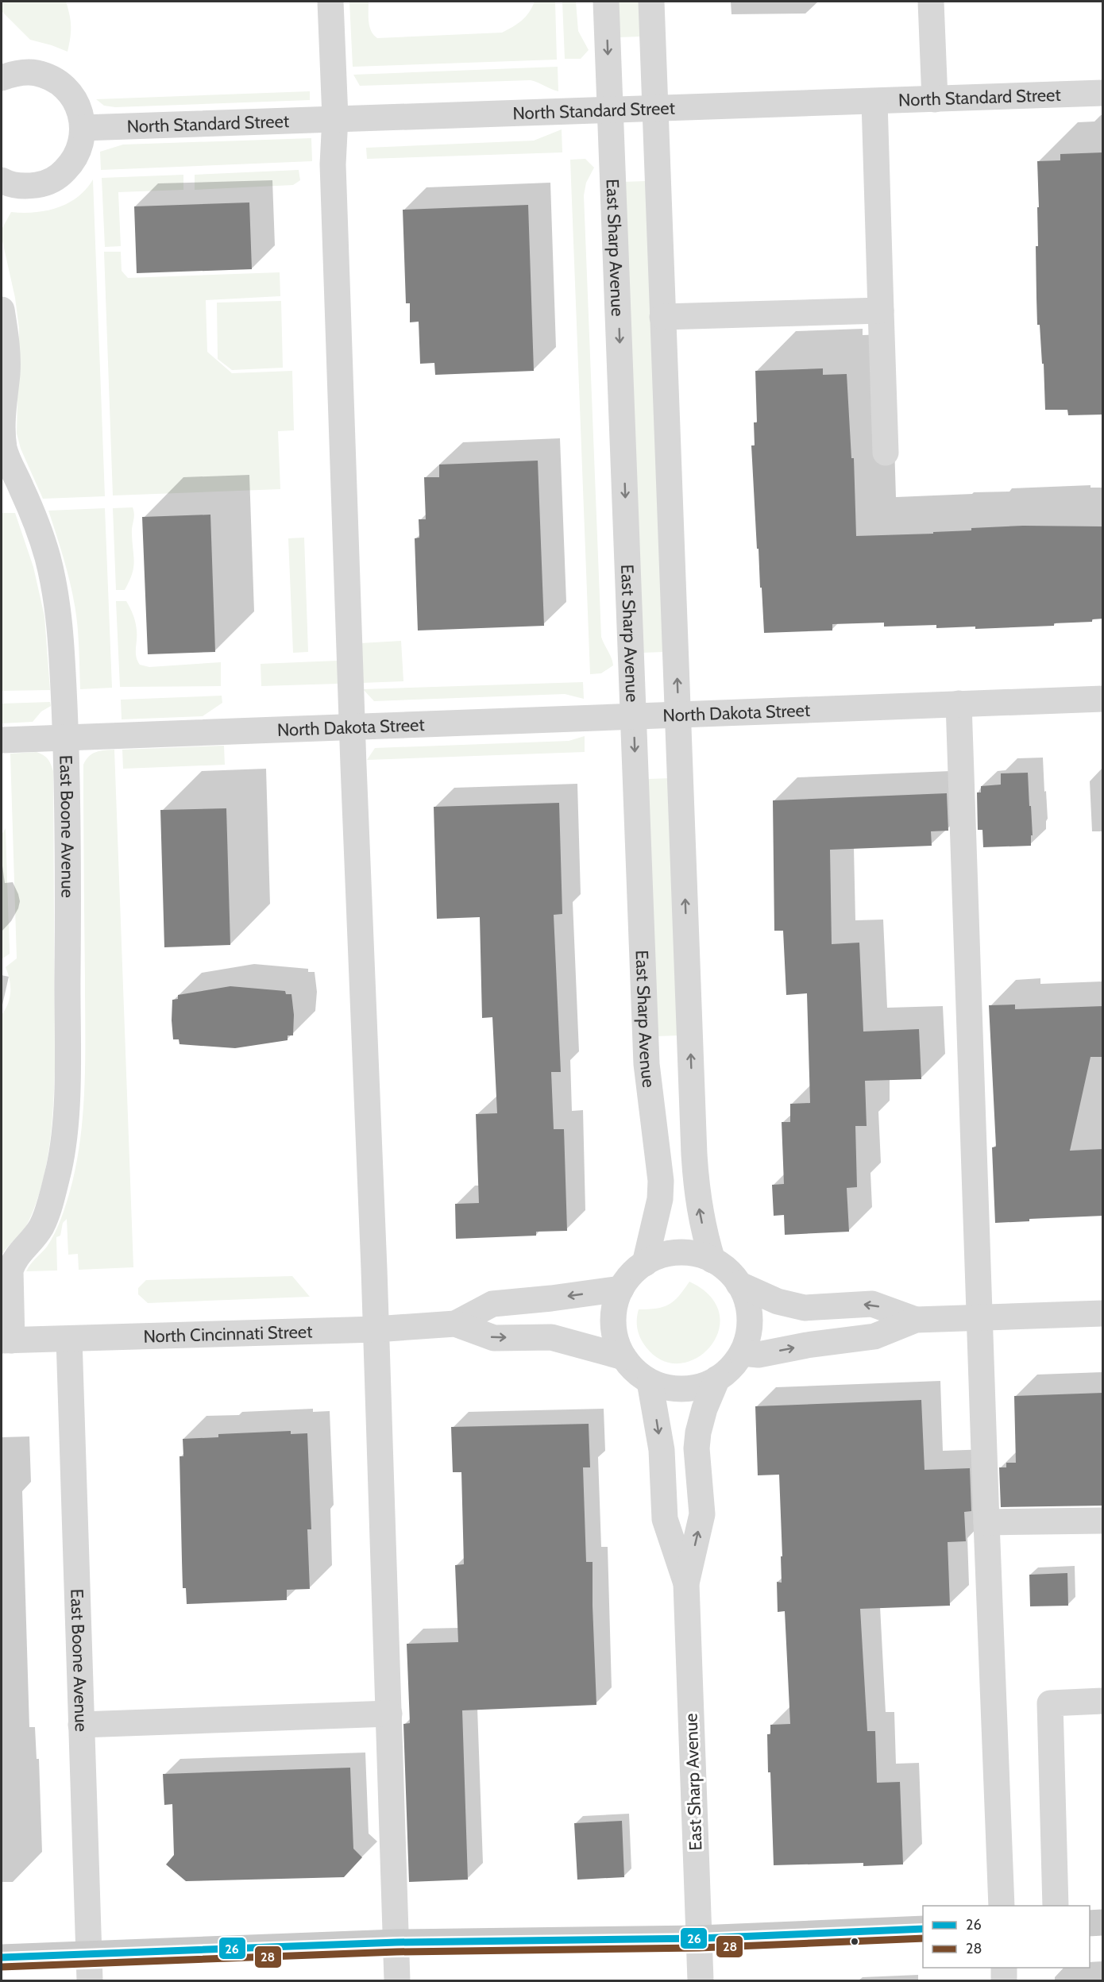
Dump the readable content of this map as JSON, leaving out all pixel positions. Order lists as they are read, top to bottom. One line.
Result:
{"streets":{"street":["North Standard Street","East Sharp Avenue","North Dakota Street","East Boone Avenue","North Cincinnati Street"]},"crossings":[["North Standard Street","East Sharp Avenue"],["East Sharp Avenue","North Dakota Street"],["East Sharp Avenue","North Cincinnati Street"],["North Dakota Street","East Boone Avenue"],["East Boone Avenue","North Cincinnati Street"]],"lines":["transit line 26","transit line 28"],"legend":["26","28"]}
